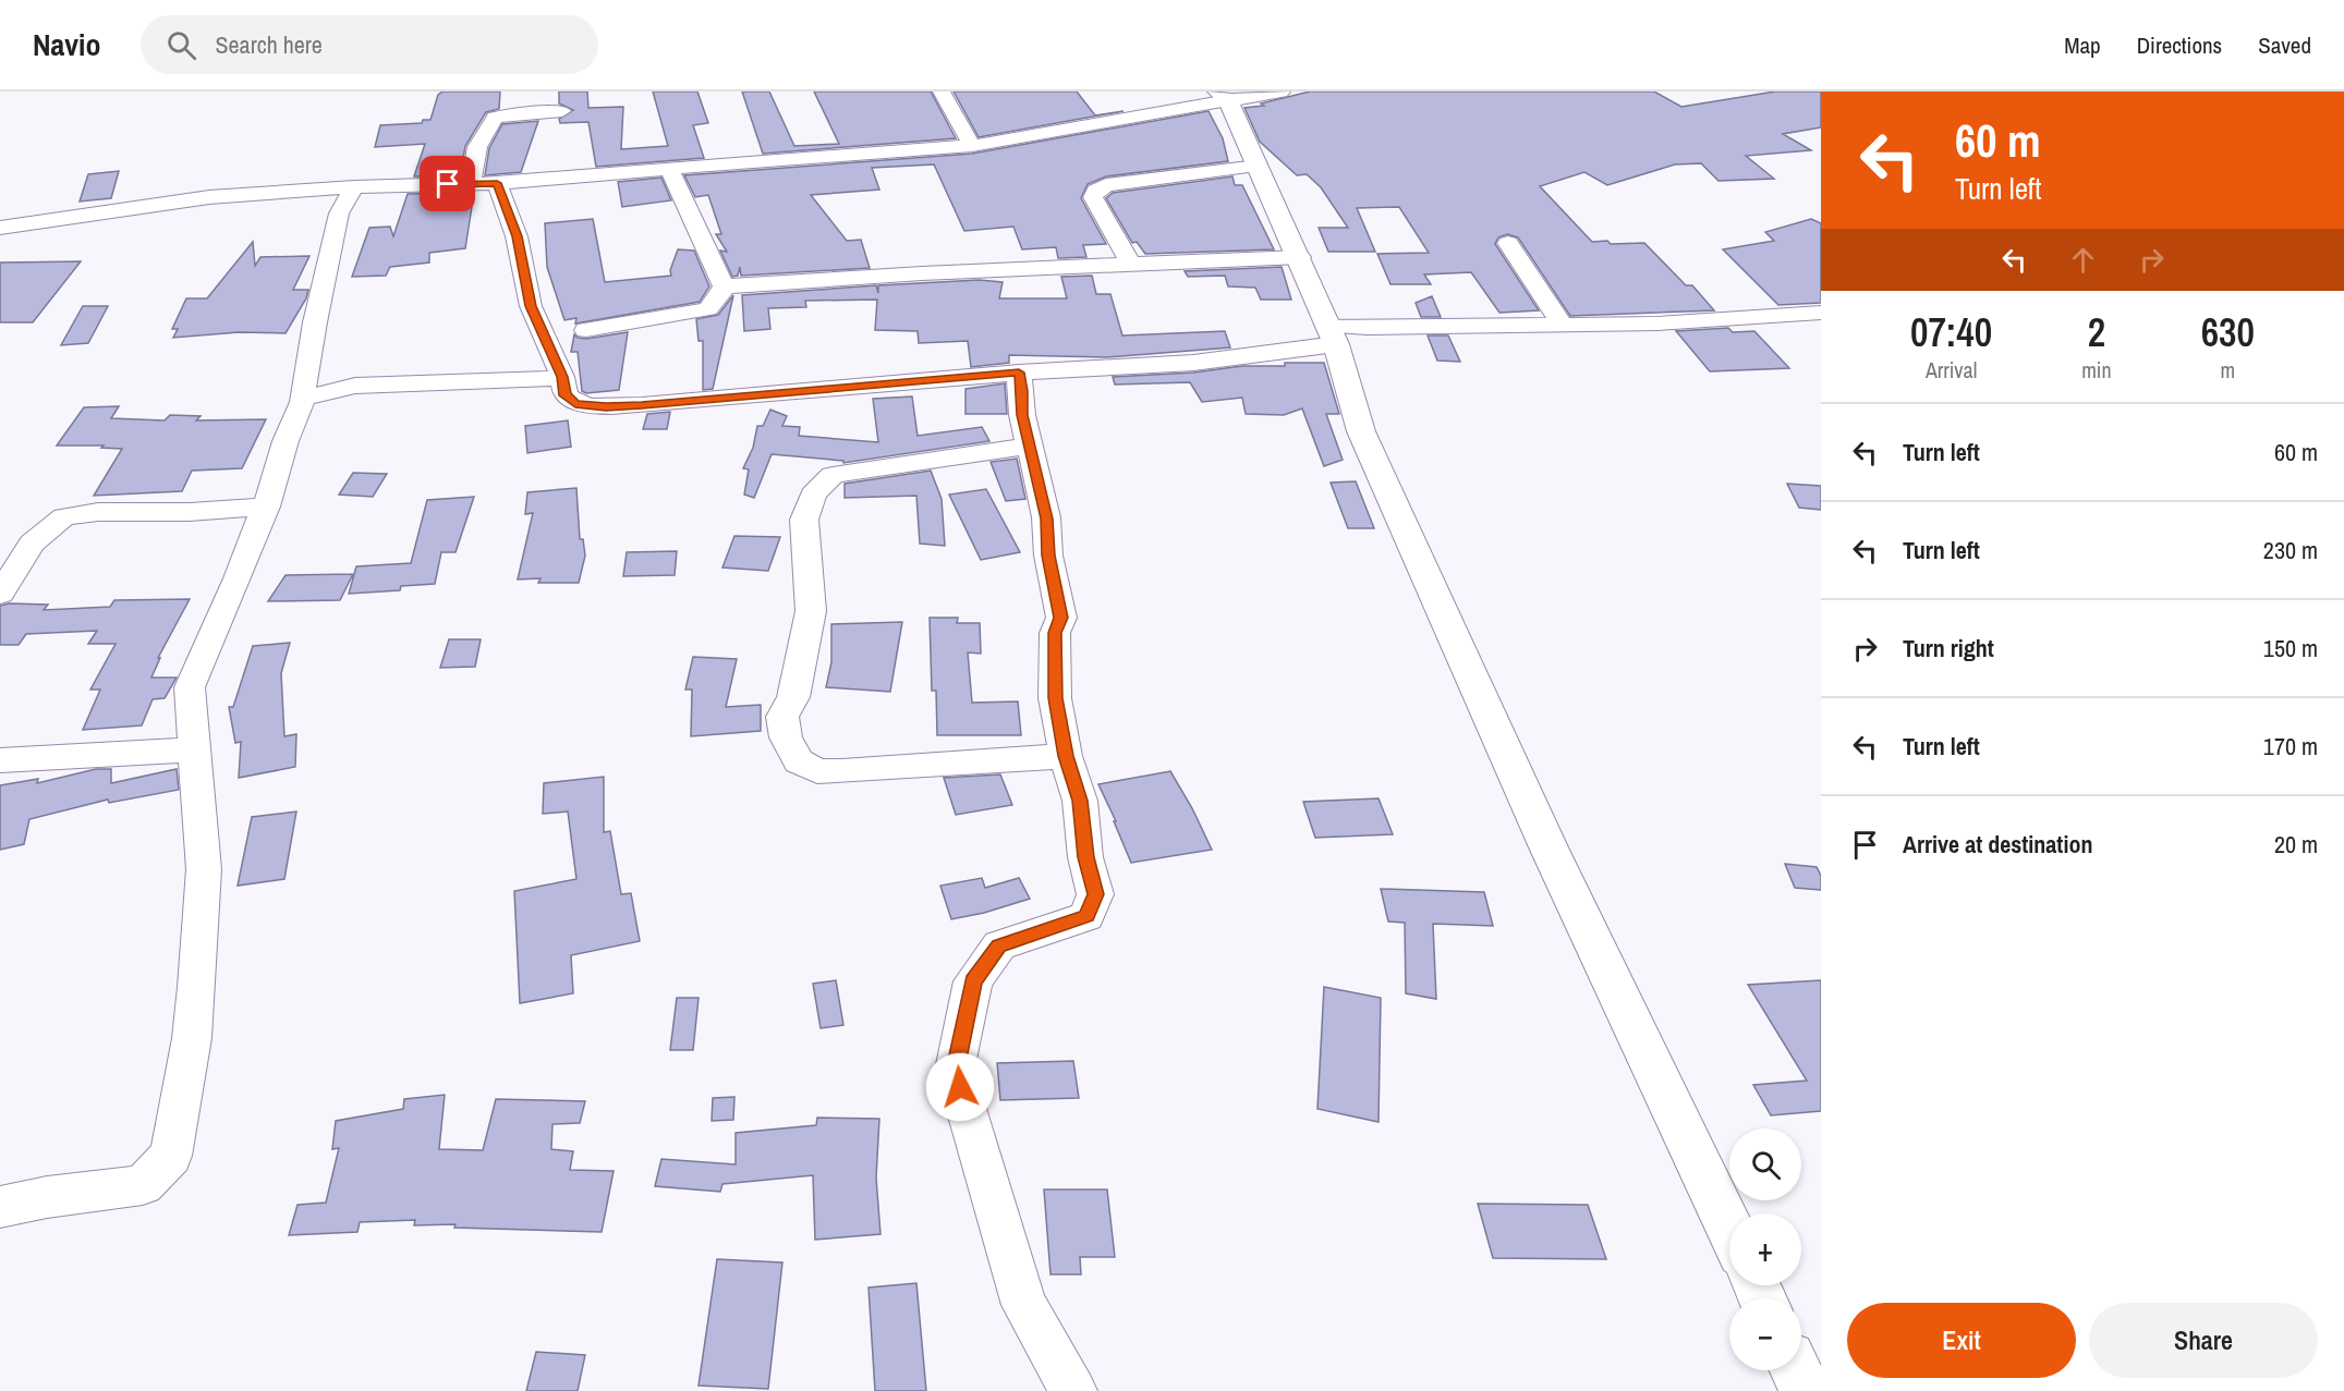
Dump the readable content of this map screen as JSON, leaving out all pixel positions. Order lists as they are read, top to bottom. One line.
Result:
{"page":{"header":"Navio","search":"Search here","nav":["Map","Directions","Saved"],"turn":["60 m","Turn left"],"eta":["07:40","Arrival","2","min","630","m"],"list":[{"name":"Turn left","value":"60 m"},{"name":"Turn left","value":"230 m"},{"name":"Turn right","value":"150 m"},{"name":"Turn left","value":"170 m"},{"name":"Arrive at destination","value":"20 m"}],"map_buttons":["+","−"],"buttons":["Exit","Share"]}}
